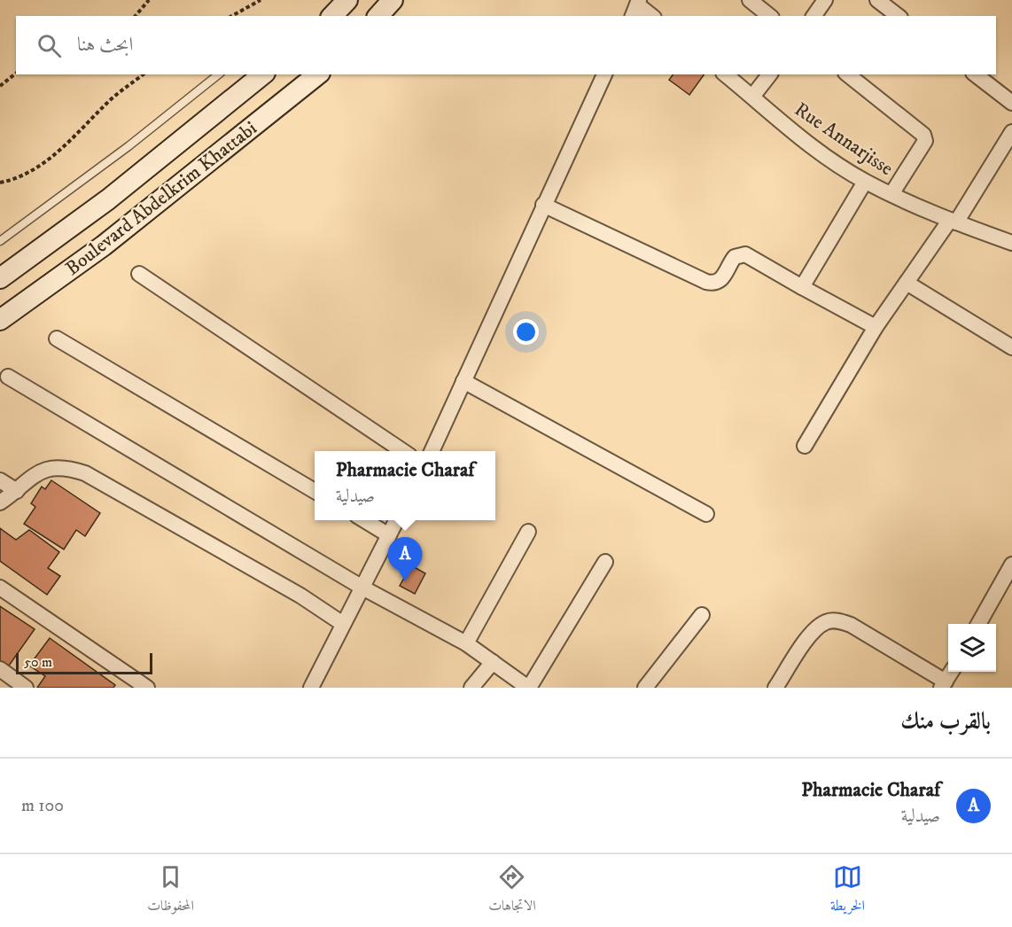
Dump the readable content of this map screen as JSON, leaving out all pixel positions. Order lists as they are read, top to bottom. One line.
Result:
{"streets":{"street":["Rue Annarjisse","Boulevard Abdelkrim Khattabi"]},"scale_bar":"50 m","page":{"search":"ابحث هنا","popup":["Pharmacie Charaf","صيدلية"],"pins":"A","scale":"50 m","heading":"بالقرب منك","list":[{"mark":"A","name":"Pharmacie Charaf","note":"صيدلية","value":"100 m"}],"nav":["الخريطة","الاتجاهات","المحفوظات"]}}
